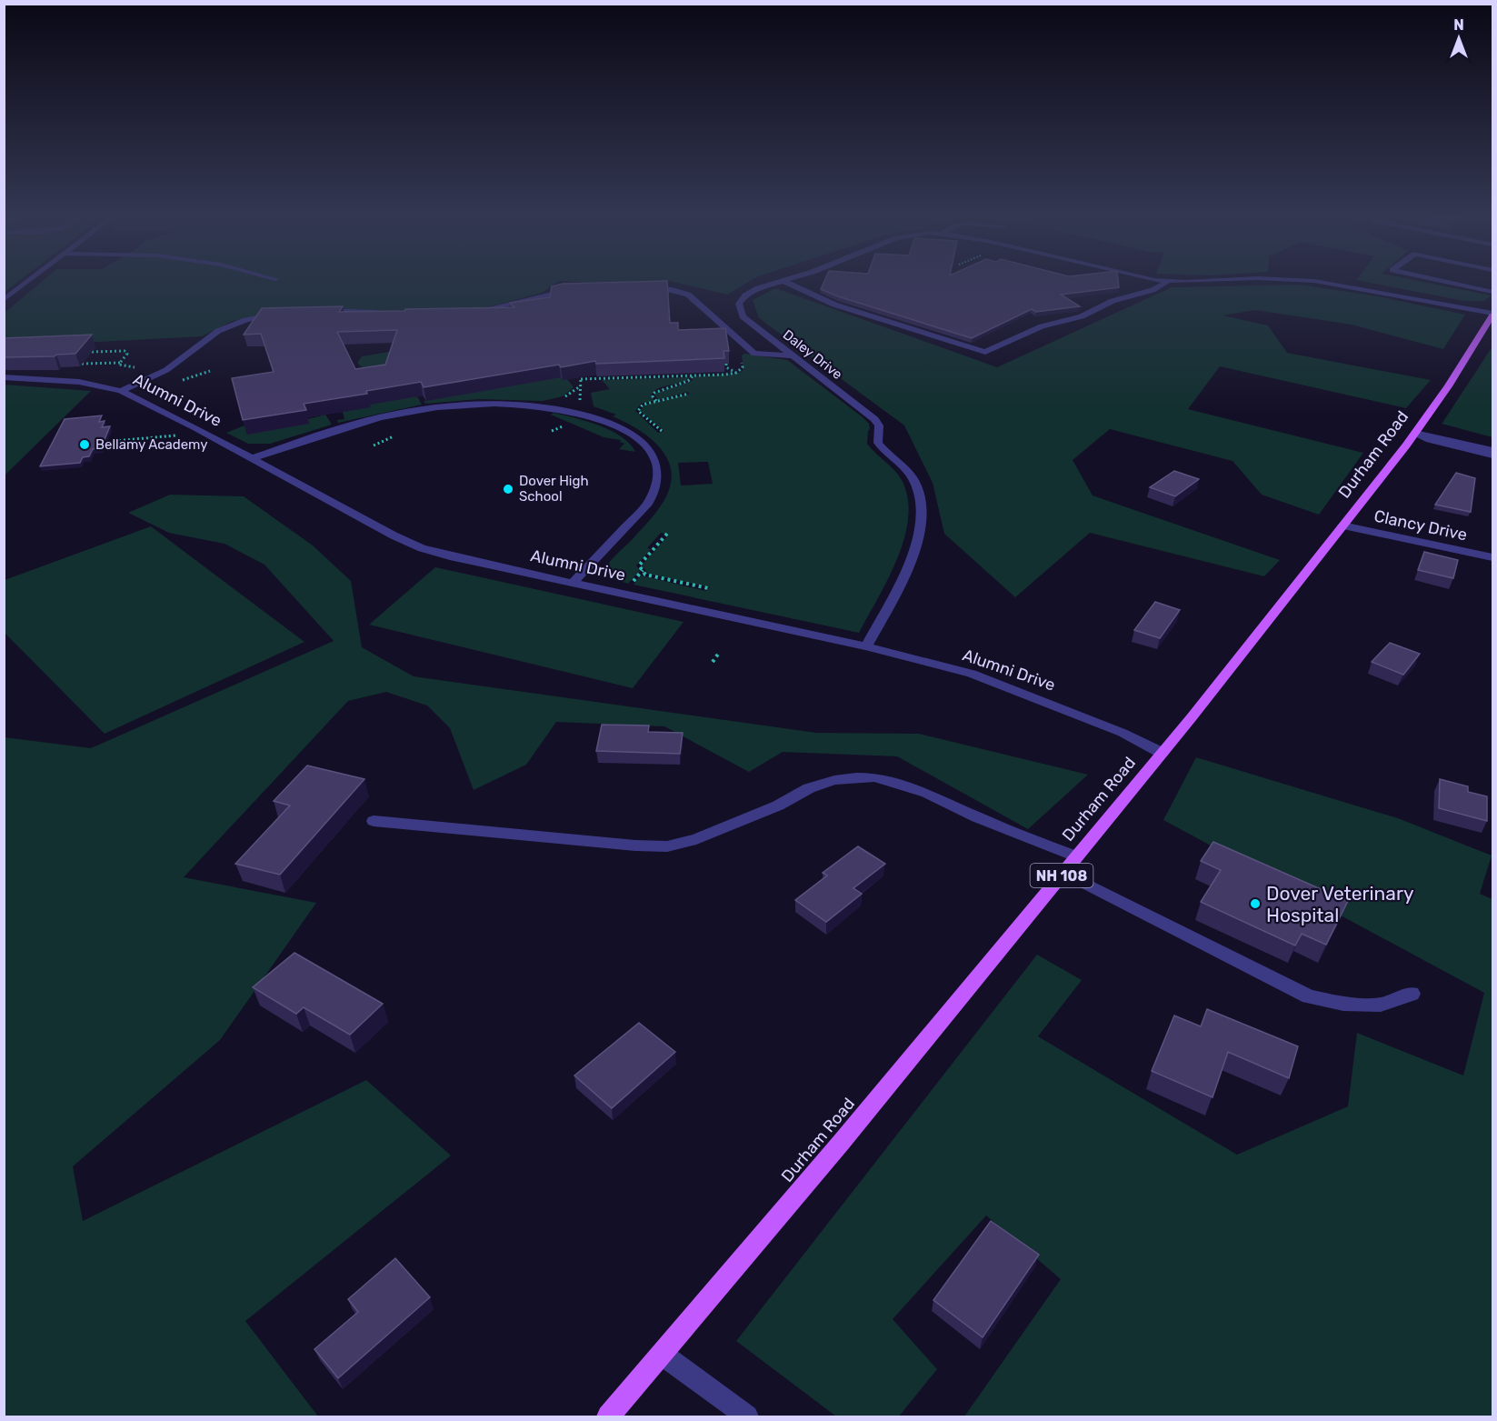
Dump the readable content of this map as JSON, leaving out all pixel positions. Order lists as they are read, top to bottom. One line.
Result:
{"streets":{"main road":["Durham Road","NH 108"],"street":["Daley Drive","Alumni Drive","Clancy Drive"]},"crossings":[["Daley Drive","Alumni Drive"],["Daley Drive","Durham Road"],["Alumni Drive","Durham Road"],["Durham Road","Clancy Drive"]],"places":["Bellamy Academy","Dover High School","Dover Veterinary Hospital"],"north":"top"}
